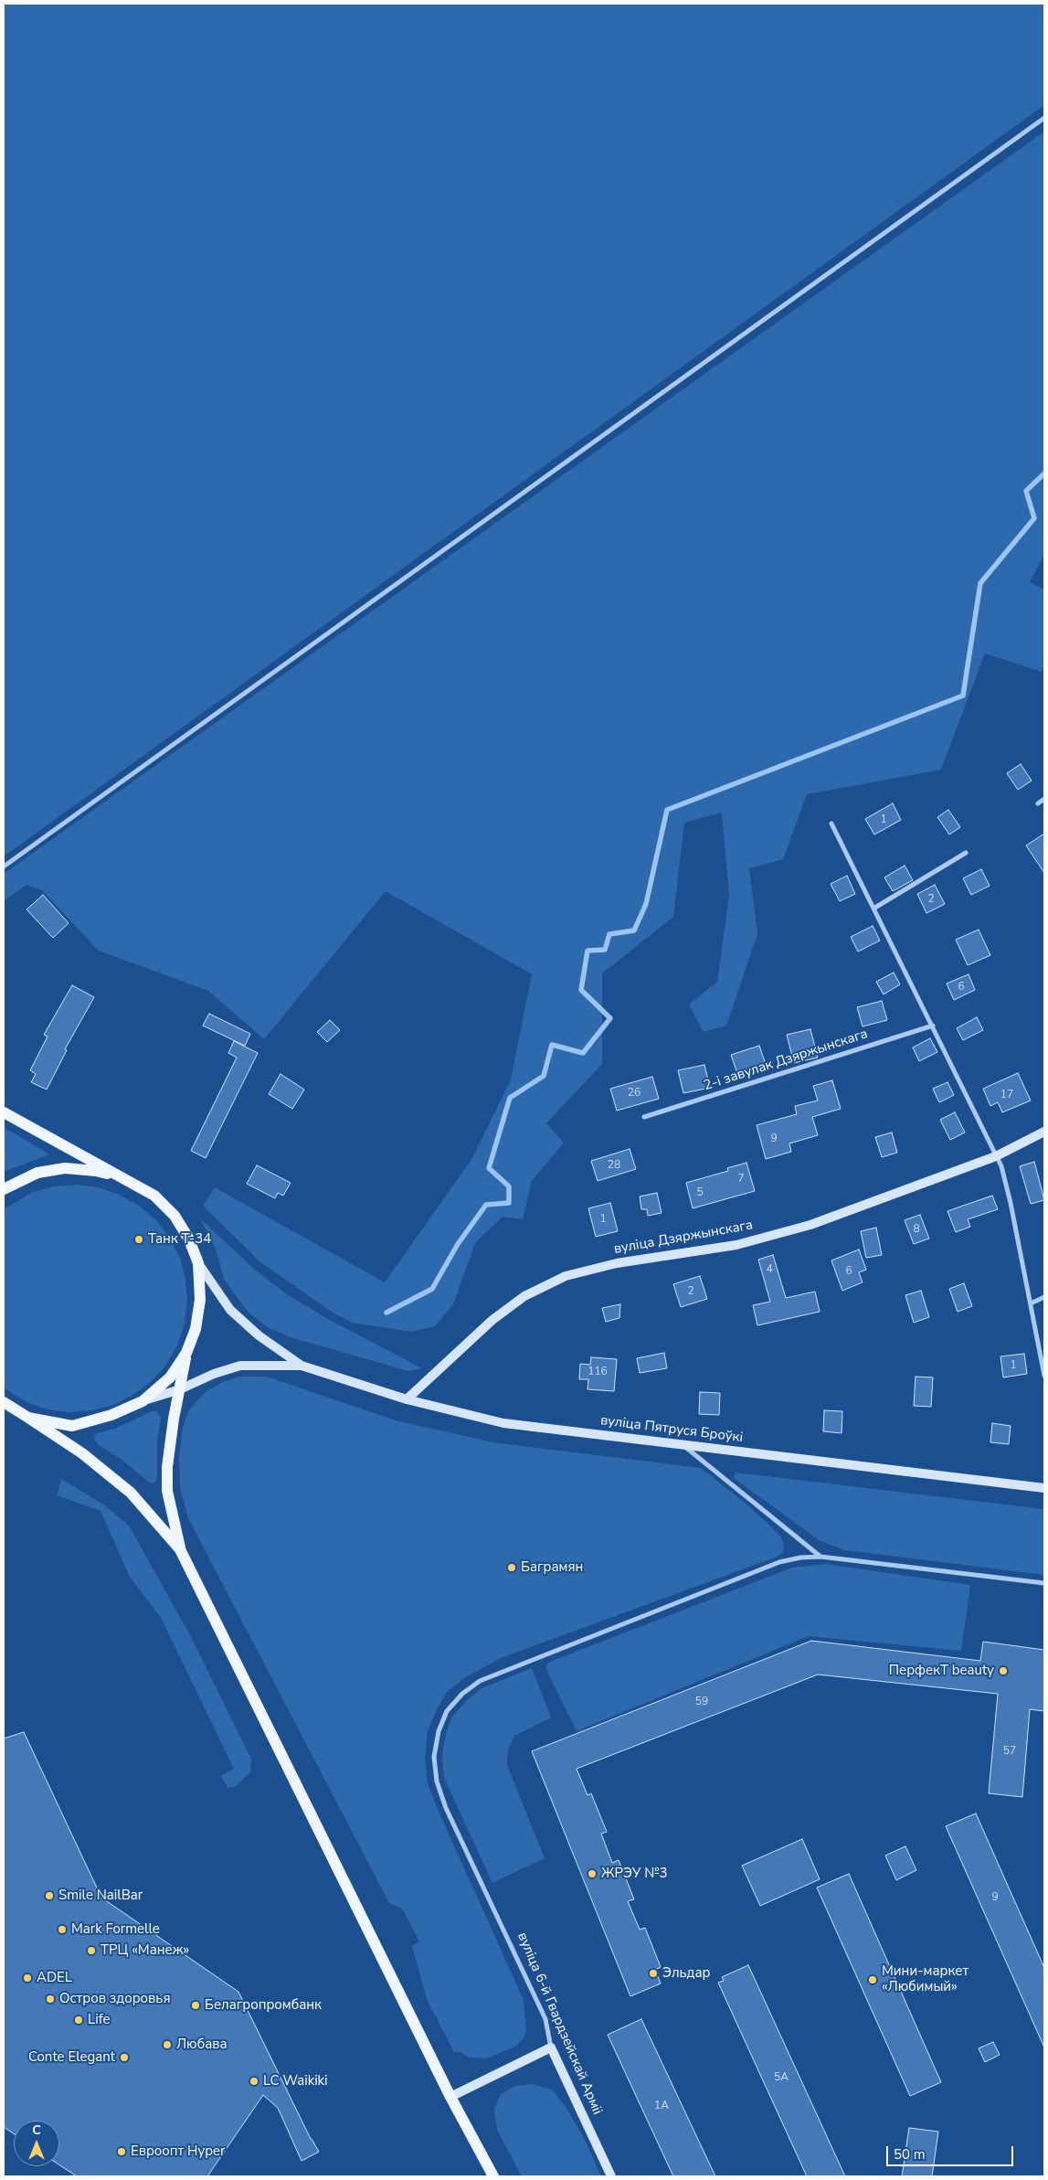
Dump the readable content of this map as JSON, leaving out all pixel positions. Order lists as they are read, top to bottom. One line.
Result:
{"streets":{"main road":["вуліца Дзяржынскага","вуліца Пятруся Броўкі","вуліца 6-й Гвардзейскай Арміі"],"street":["2-і завулак Дзяржынскага"]},"crossings":[["вуліца Дзяржынскага","вуліца Пятруся Броўкі"]],"places":["Танк Т-34","Баграмян","ПерфекТ beauty","ЖРЭУ №3","Smile NailBar","Mark Formelle","ТРЦ «Манеж»","Эльдар","ADEL","Мини-маркет «Любимый»","Остров здоровья","Белагропромбанк","Life","Любава","Conte Elegant","LC Waikiki","Евроопт Hyper"],"house_numbers":["1","2","6","26","17","9","28","7","5","1","8","4","6","2","1","116","59","57","9","5А","1А"],"scale_bar":"50 m","north":"top"}
